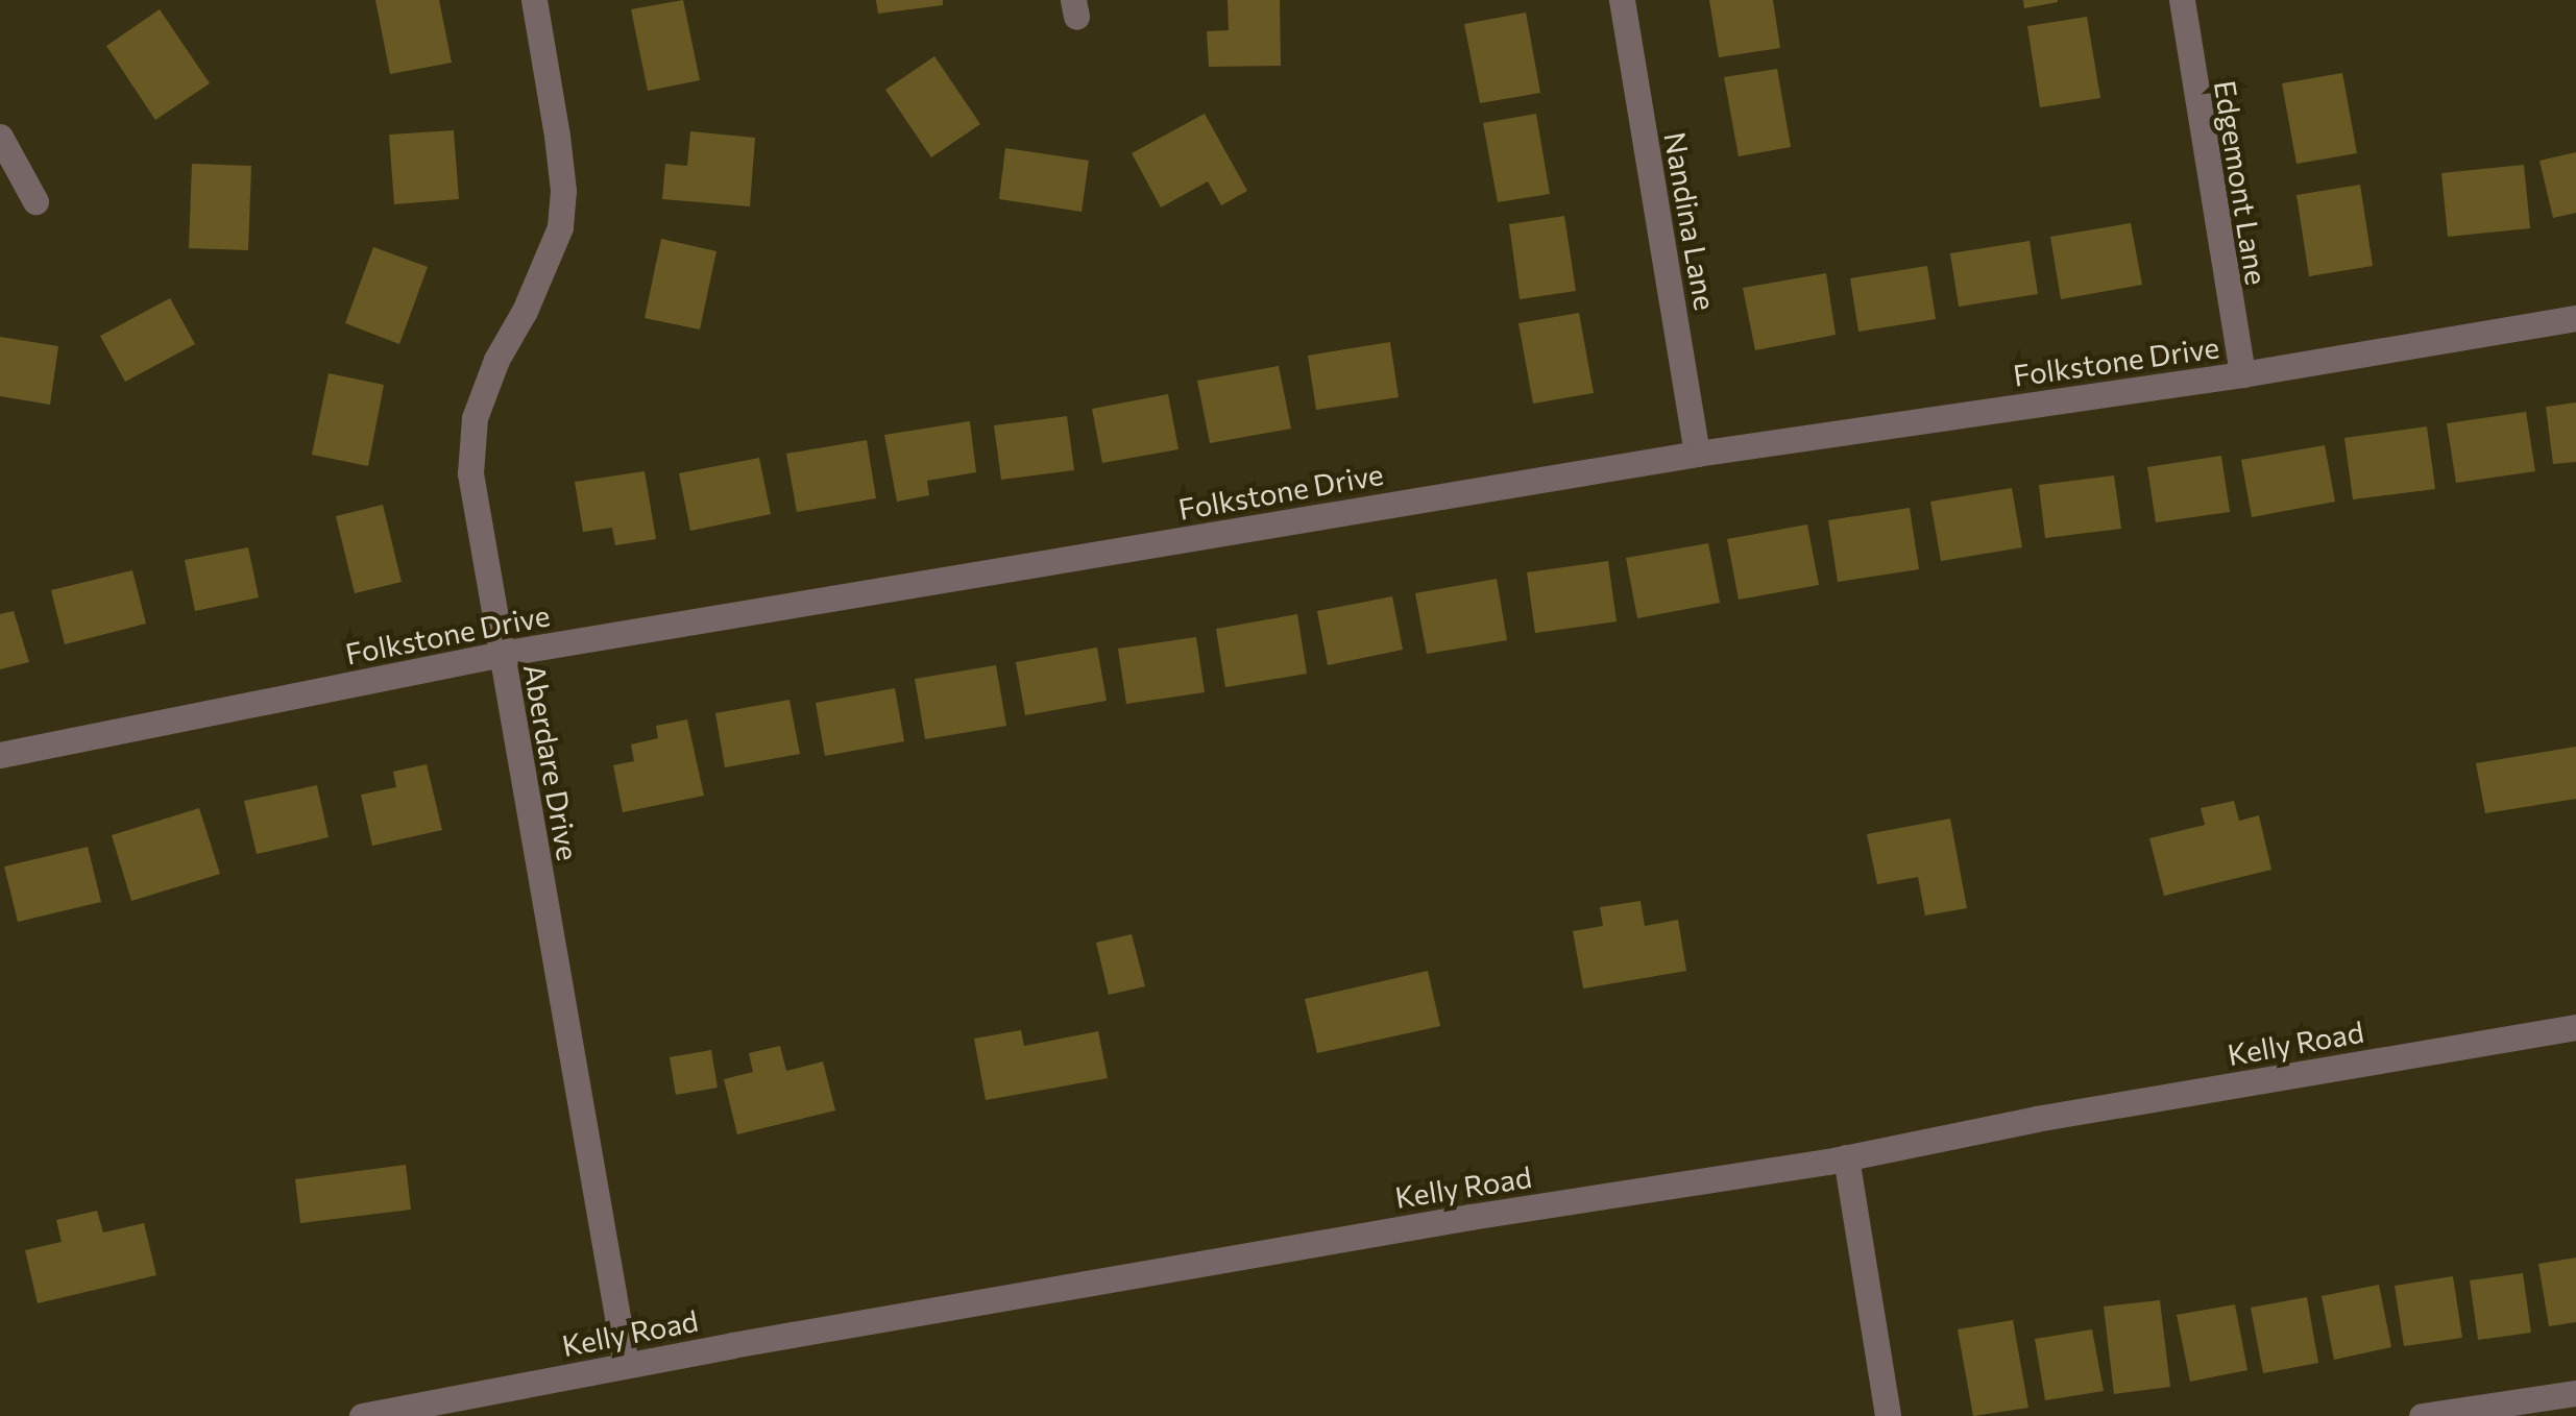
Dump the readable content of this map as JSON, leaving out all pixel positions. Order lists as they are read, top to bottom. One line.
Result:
{"streets":{"street":["Edgemont Lane","Nandina Lane","Folkstone Drive","Aberdare Drive","Kelly Road"]},"crossings":[["Edgemont Lane","Folkstone Drive"],["Nandina Lane","Folkstone Drive"],["Folkstone Drive","Aberdare Drive"],["Aberdare Drive","Kelly Road"]]}
